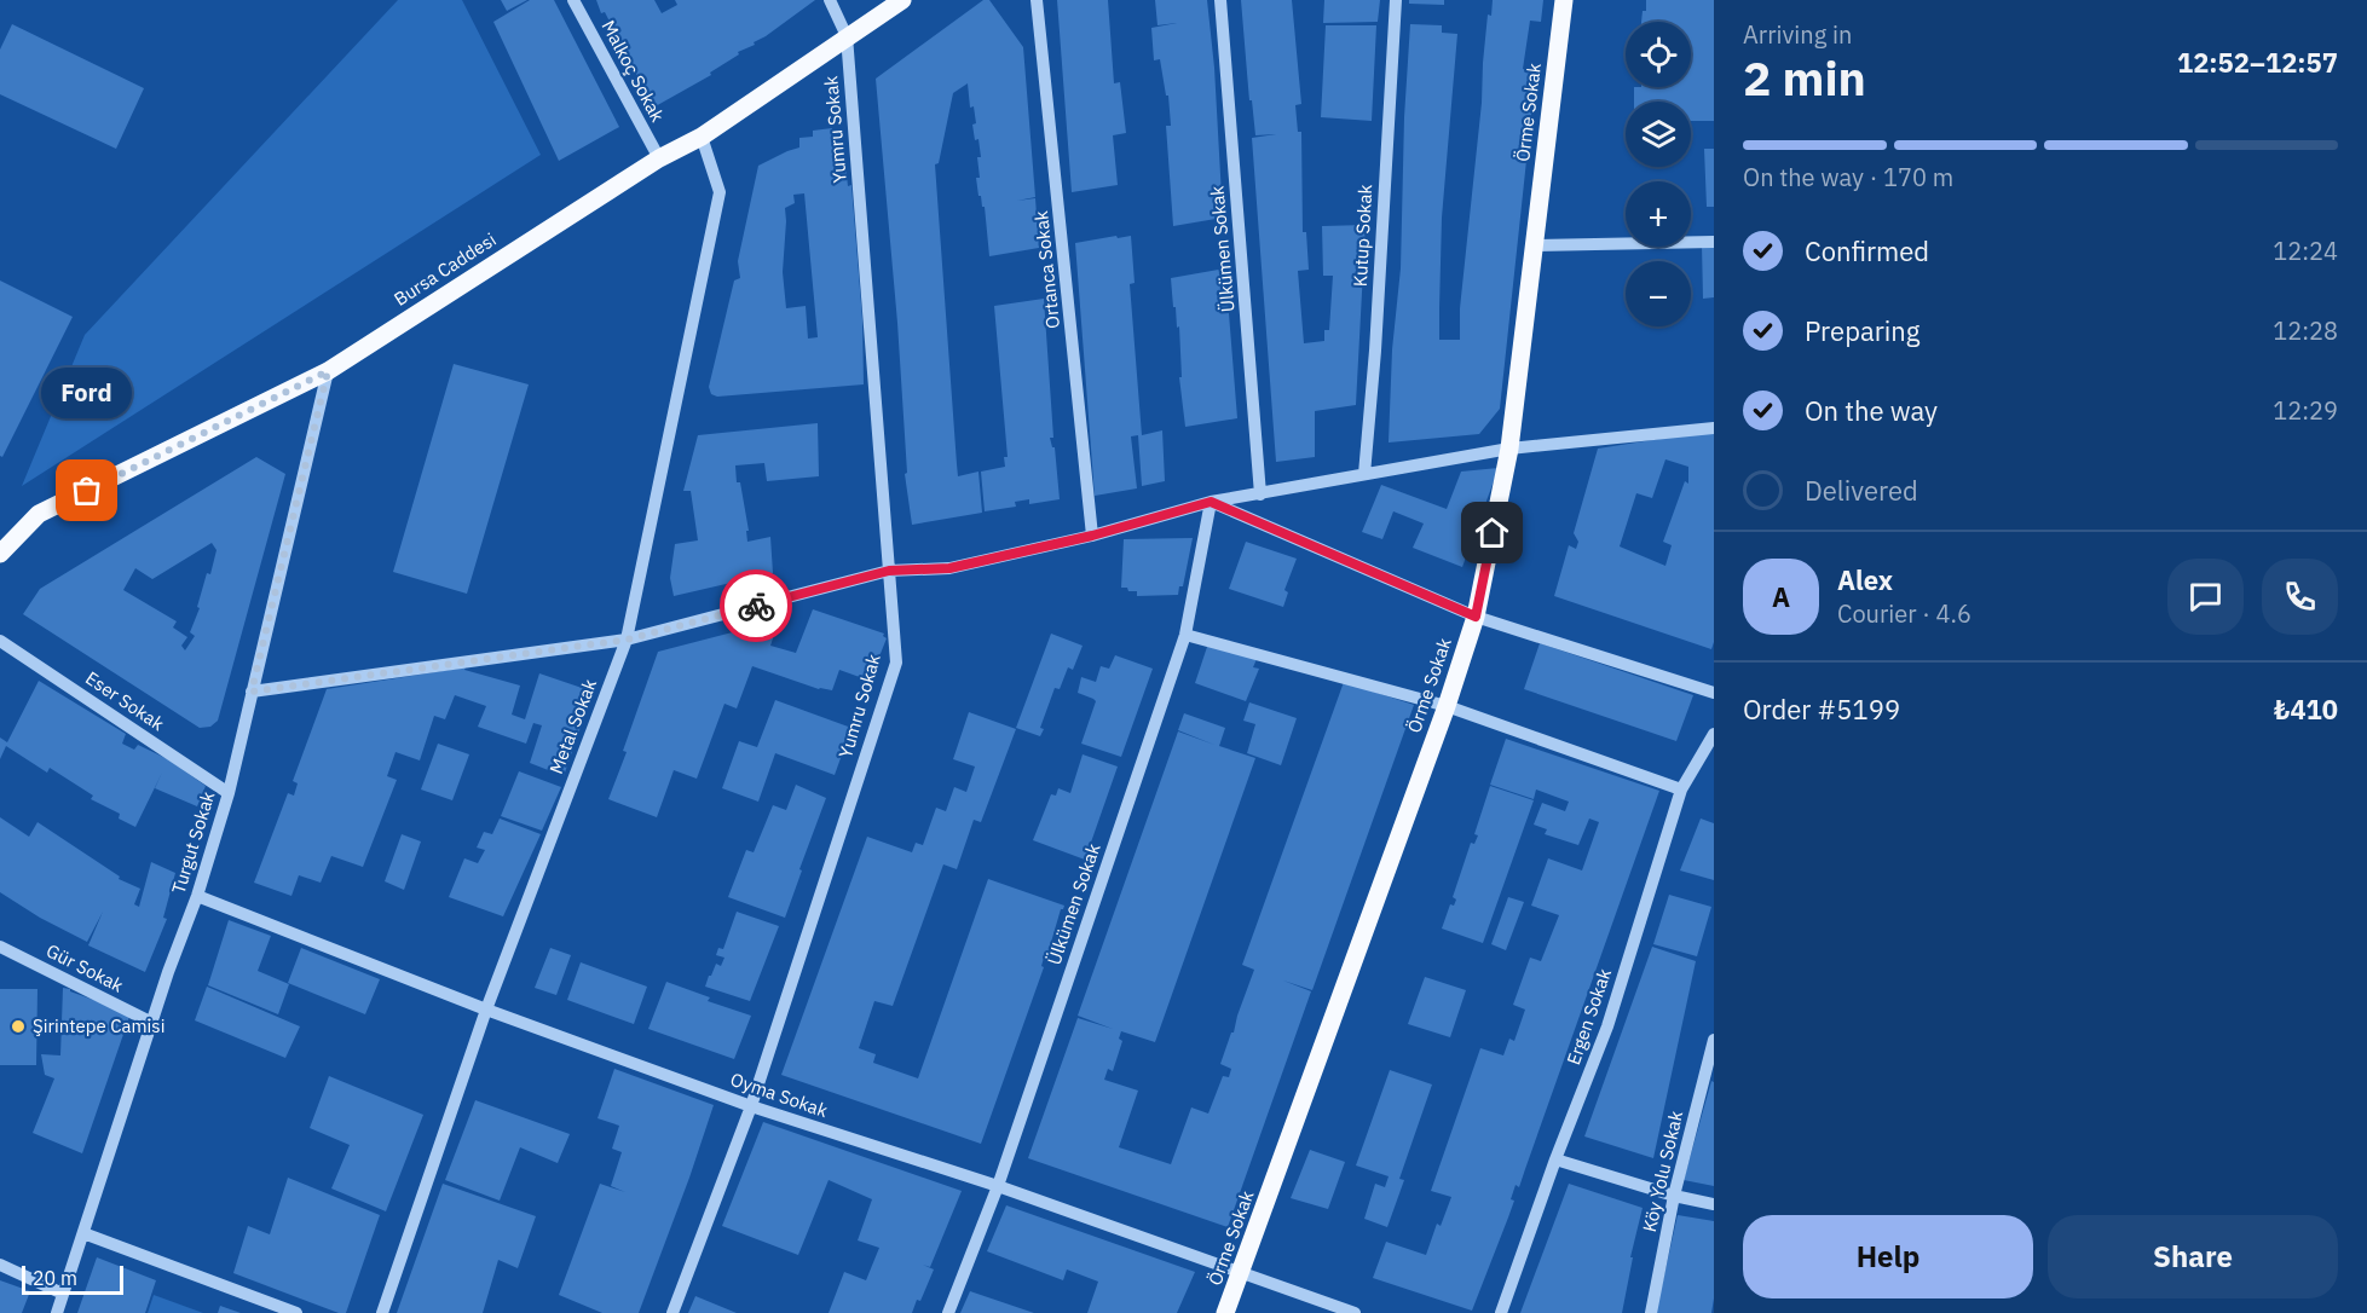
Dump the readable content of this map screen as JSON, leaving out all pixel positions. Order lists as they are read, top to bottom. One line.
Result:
{"streets":{"main road":["Örme Sokak","Bursa Caddesi"],"street":["Malkoç Sokak","Yumru Sokak","Kutup Sokak","Ülkümen Sokak","Ortanca Sokak","Eser Sokak","Metal Sokak","Turgut Sokak","Gür Sokak","Ergen Sokak","Oyma Sokak","Köy Yolu Sokak"]},"crossings":[["Malkoç Sokak","Bursa Caddesi"],["Örme Sokak","Oyma Sokak"],["Yumru Sokak","Bursa Caddesi"],["Yumru Sokak","Oyma Sokak"],["Ülkümen Sokak","Oyma Sokak"],["Bursa Caddesi","Metal Sokak"],["Bursa Caddesi","Turgut Sokak"],["Eser Sokak","Turgut Sokak"],["Metal Sokak","Oyma Sokak"],["Turgut Sokak","Gür Sokak"],["Turgut Sokak","Oyma Sokak"]],"places":["Ford","Şirintepe Camisi"],"scale_bar":"20 m","page":{"heading":["2 min","Arriving in","12:52–12:57"],"panel":["Alex","Courier · 4.6","Order #5199","₺410"],"map_buttons":["+","−"],"bar":"On the way · 170 m","list":[["Confirmed","12:24"],["Preparing","12:28"],["On the way","12:29"],"Delivered"],"bubble":"Ford","round":"A","buttons":["Help","Share"],"scale":"20 m"}}
